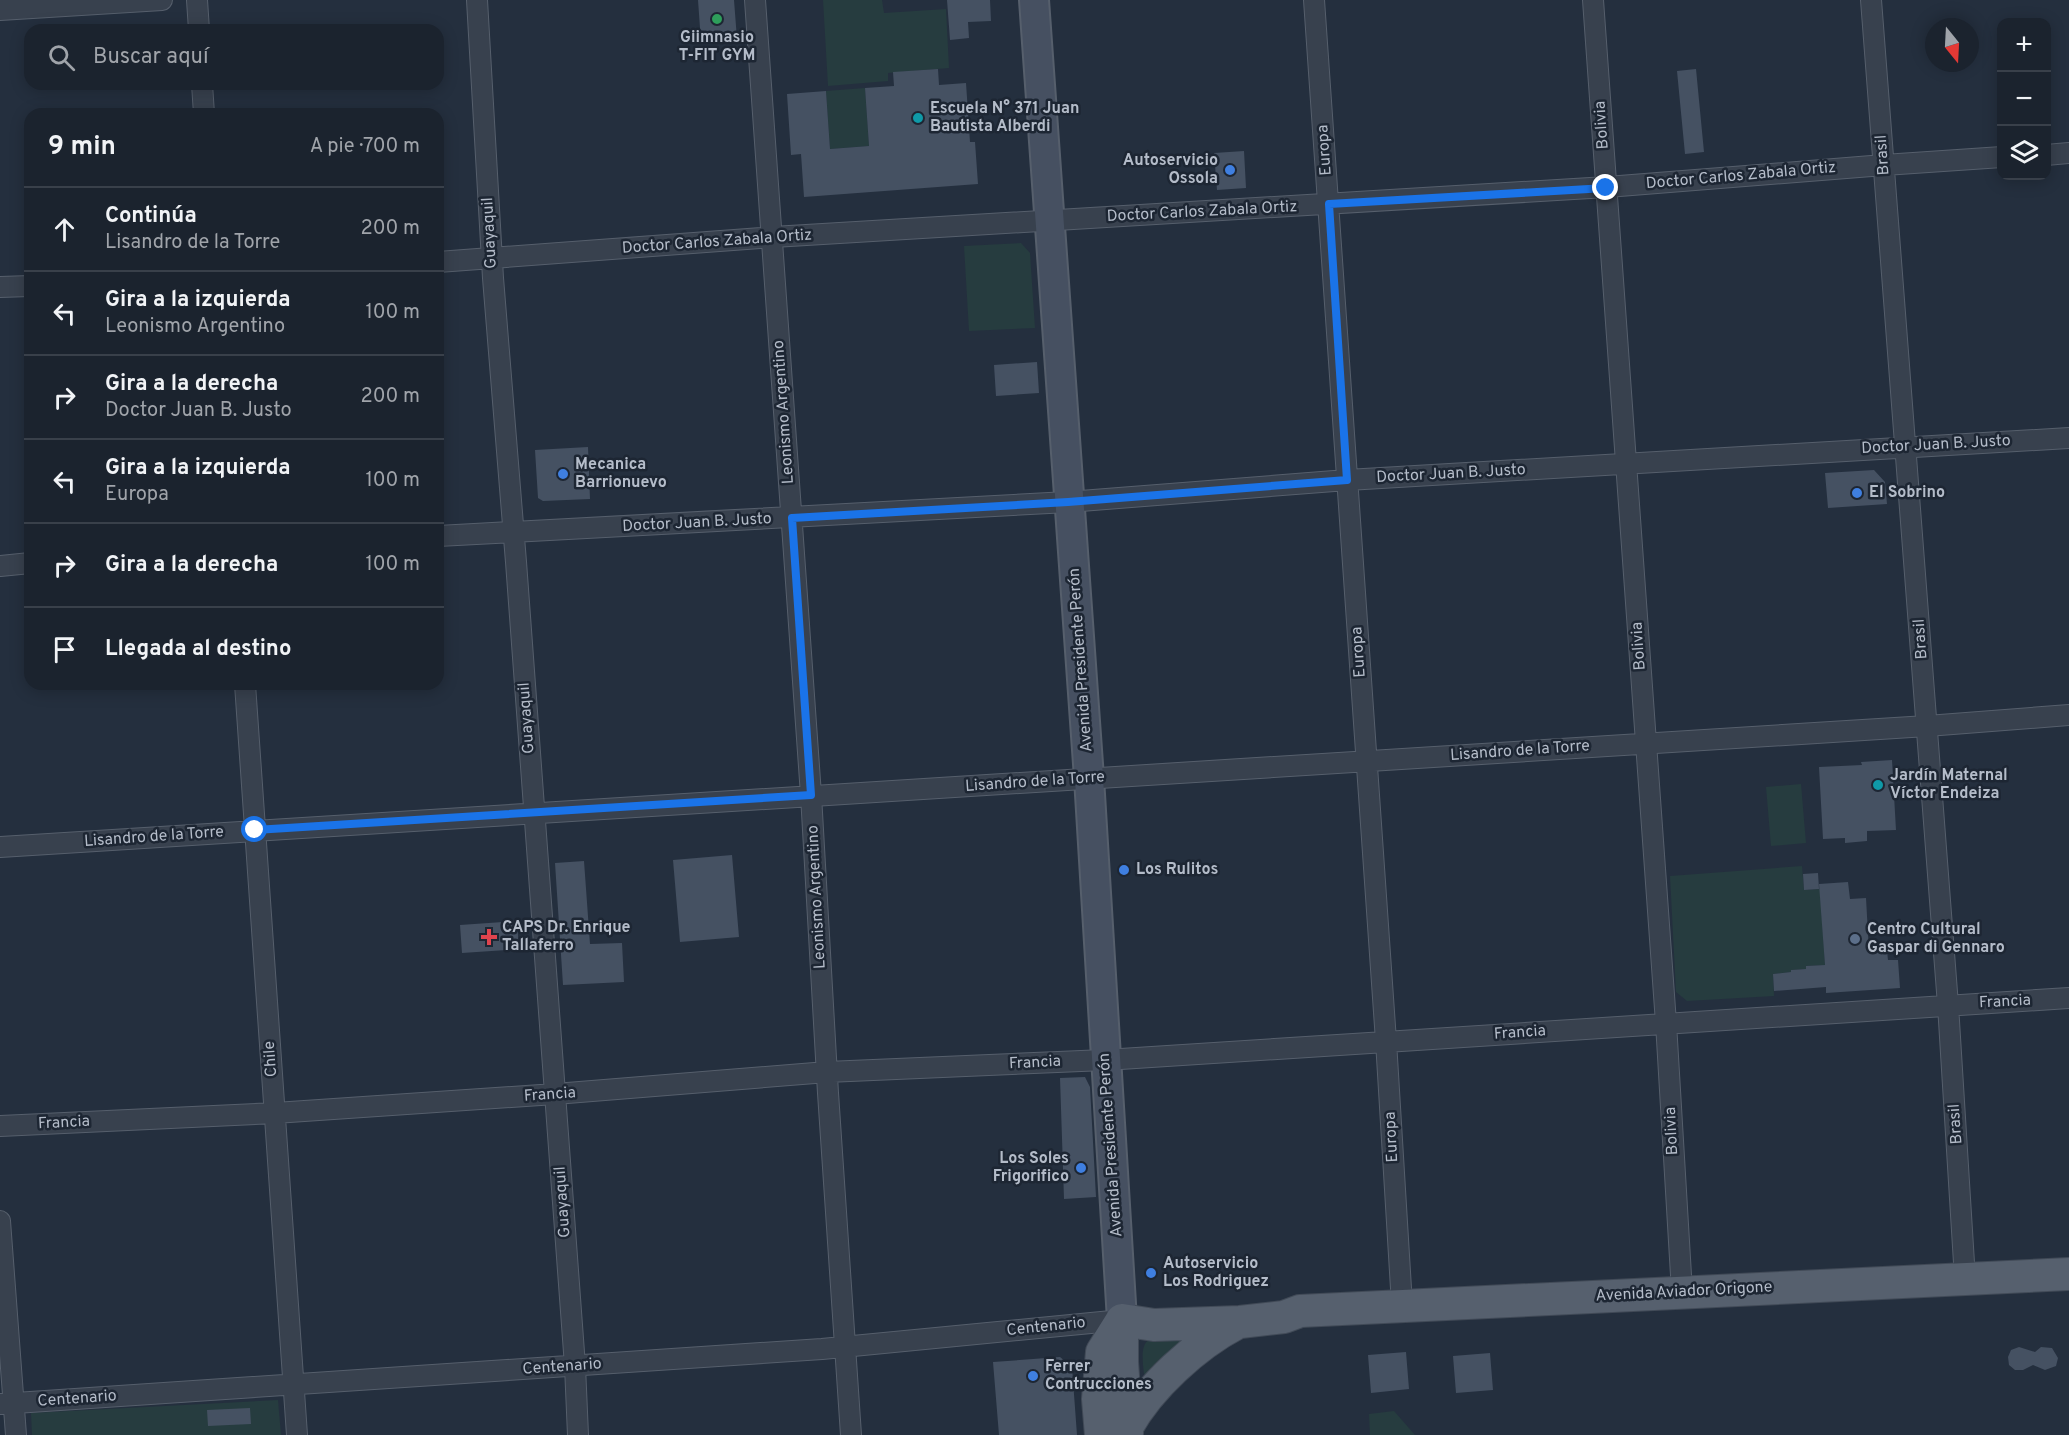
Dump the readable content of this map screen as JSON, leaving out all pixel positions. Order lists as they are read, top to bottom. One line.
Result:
{"streets":{"main road":["Avenida Presidente Perón","Avenida Aviador Origone"],"street":["Bolivia","Europa","Brasil","Doctor Carlos Zabala Ortiz","Guayaquil","Leonismo Argentino","Doctor Juan B. Justo","Lisandro de la Torre","Francia","Chile","Centenario"]},"crossings":[["Bolivia","Doctor Carlos Zabala Ortiz"],["Bolivia","Doctor Juan B. Justo"],["Bolivia","Lisandro de la Torre"],["Bolivia","Francia"],["Bolivia","Avenida Aviador Origone"],["Europa","Doctor Carlos Zabala Ortiz"],["Europa","Doctor Juan B. Justo"],["Europa","Lisandro de la Torre"],["Europa","Francia"],["Europa","Avenida Aviador Origone"],["Brasil","Doctor Carlos Zabala Ortiz"],["Brasil","Doctor Juan B. Justo"],["Brasil","Lisandro de la Torre"],["Brasil","Francia"],["Brasil","Avenida Aviador Origone"],["Doctor Carlos Zabala Ortiz","Guayaquil"],["Doctor Carlos Zabala Ortiz","Leonismo Argentino"],["Doctor Carlos Zabala Ortiz","Avenida Presidente Perón"],["Guayaquil","Doctor Juan B. Justo"],["Guayaquil","Lisandro de la Torre"],["Guayaquil","Francia"],["Guayaquil","Centenario"],["Leonismo Argentino","Doctor Juan B. Justo"],["Leonismo Argentino","Lisandro de la Torre"],["Leonismo Argentino","Francia"],["Leonismo Argentino","Centenario"],["Doctor Juan B. Justo","Avenida Presidente Perón"],["Avenida Presidente Perón","Lisandro de la Torre"],["Avenida Presidente Perón","Francia"],["Avenida Presidente Perón","Avenida Aviador Origone"],["Avenida Presidente Perón","Centenario"],["Lisandro de la Torre","Chile"],["Francia","Chile"],["Chile","Centenario"],["Avenida Aviador Origone","Centenario"]],"places":{"other":["Giimnasio T-FIT GYM","Escuela N° 371 Juan Bautista Alberdi","Autoservicio Ossola","Mecanica Barrionuevo","El Sobrino","Jardín Maternal Víctor Endeiza","Los Rulitos","Centro Cultural Gaspar di Gennaro","Los Soles Frigorifico","Autoservicio Los Rodriguez","Ferrer Contrucciones"],"health":["CAPS Dr. Enrique Tallaferro"]},"north":"bottom","page":{"map_buttons":["+","−"],"search":"Buscar aquí","heading":["9 min","A pie · 700 m"],"list":[["Continúa","Lisandro de la Torre","200 m"],["Gira a la izquierda","Leonismo Argentino","100 m"],["Gira a la derecha","Doctor Juan B. Justo","200 m"],["Gira a la izquierda","Europa","100 m"],["Gira a la derecha","100 m"],"Llegada al destino"]}}
